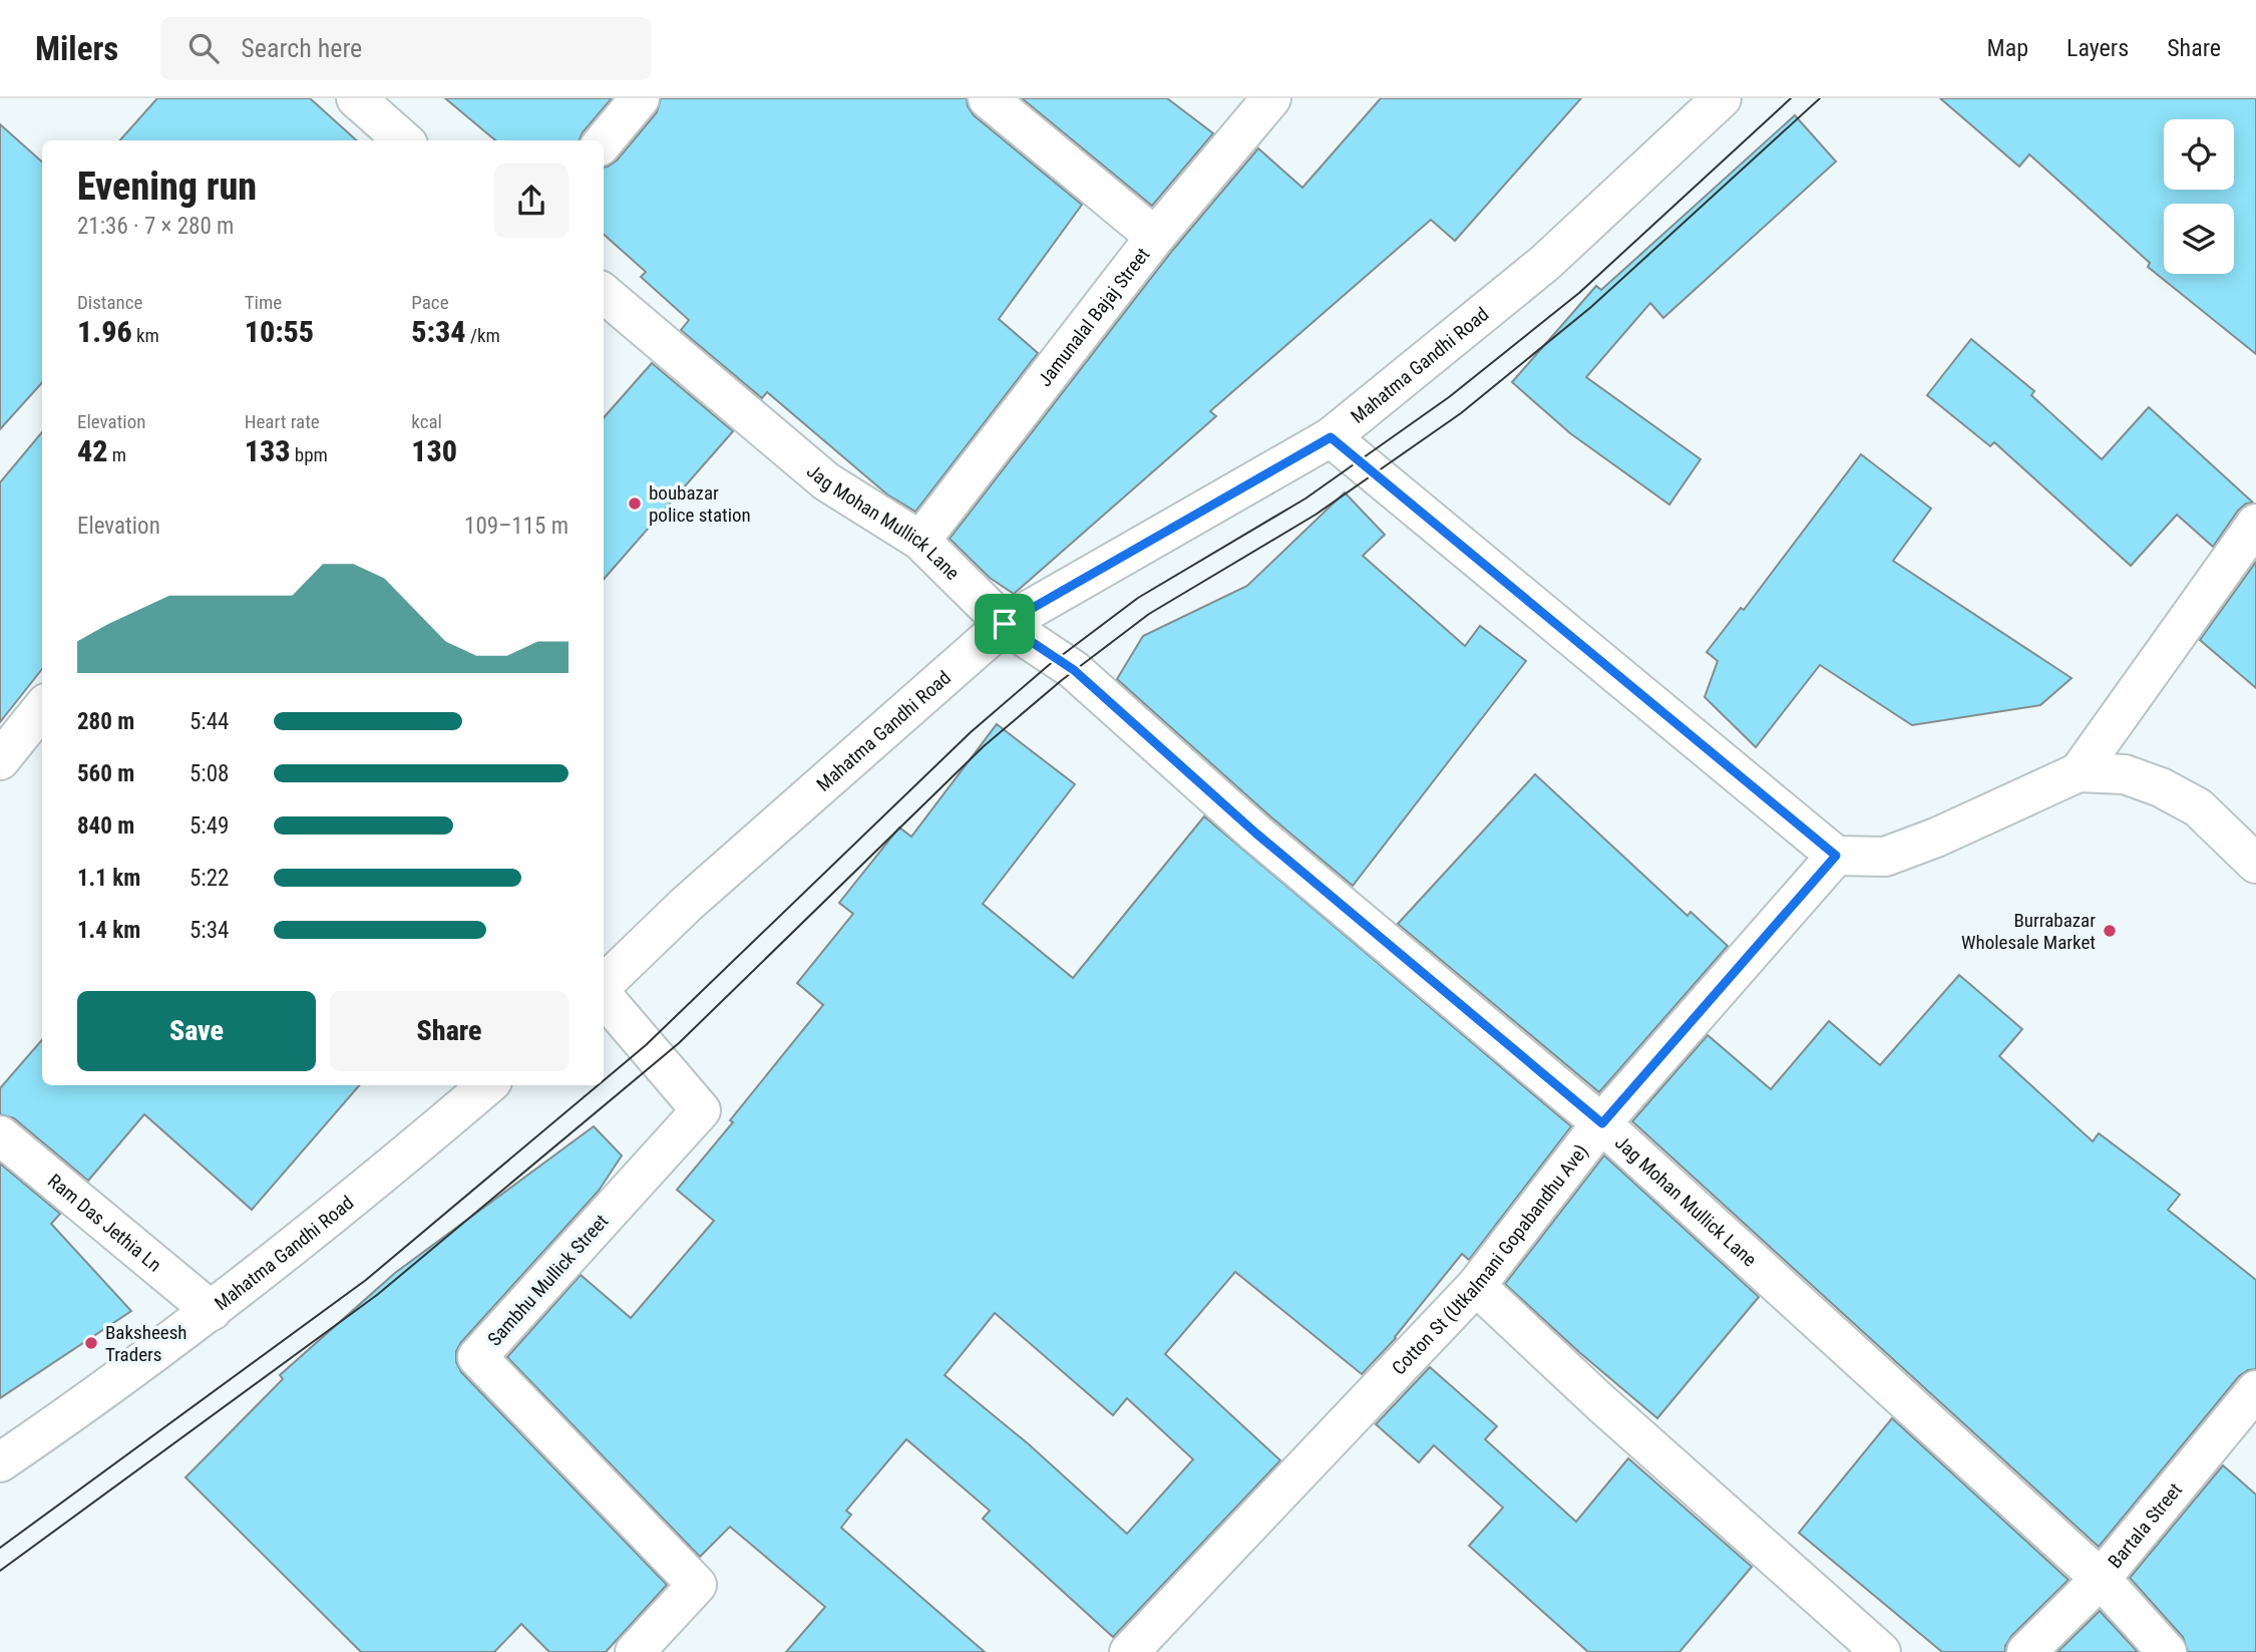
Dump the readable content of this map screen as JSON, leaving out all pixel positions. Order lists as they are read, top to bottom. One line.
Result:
{"streets":{"main road":["Jamunalal Bajaj Street","Mahatma Gandhi Road","Jag Mohan Mullick Lane","Ram Das Jethia Ln","Cotton St (Utkalmani Gopabandhu Ave)","Sambhu Mullick Street","Bartala Street"]},"crossings":[["Jamunalal Bajaj Street","Jag Mohan Mullick Lane"],["Mahatma Gandhi Road","Jag Mohan Mullick Lane"],["Mahatma Gandhi Road","Ram Das Jethia Ln"],["Jag Mohan Mullick Lane","Cotton St (Utkalmani Gopabandhu Ave)"],["Jag Mohan Mullick Lane","Bartala Street"]],"places":["boubazar police station","Burrabazar Wholesale Market","Baksheesh Traders"],"page":{"header":"Milers","search":"Search here","nav":["Map","Layers","Share"],"heading":["Evening run","21:36 · 7 × 280 m"],"stats":[["Distance","1.96 km"],["Time","10:55"],["Pace","5:34 /km"],["Elevation","42 m"],["Heart rate","133 bpm"],["kcal","130"]],"chart":["Elevation","109–115 m"],"list":[{"name":"280 m","note":"5:44"},{"name":"560 m","note":"5:08"},{"name":"840 m","note":"5:49"},{"name":"1.1 km","note":"5:22"},{"name":"1.4 km","note":"5:34"}],"buttons":["Save","Share"]}}
